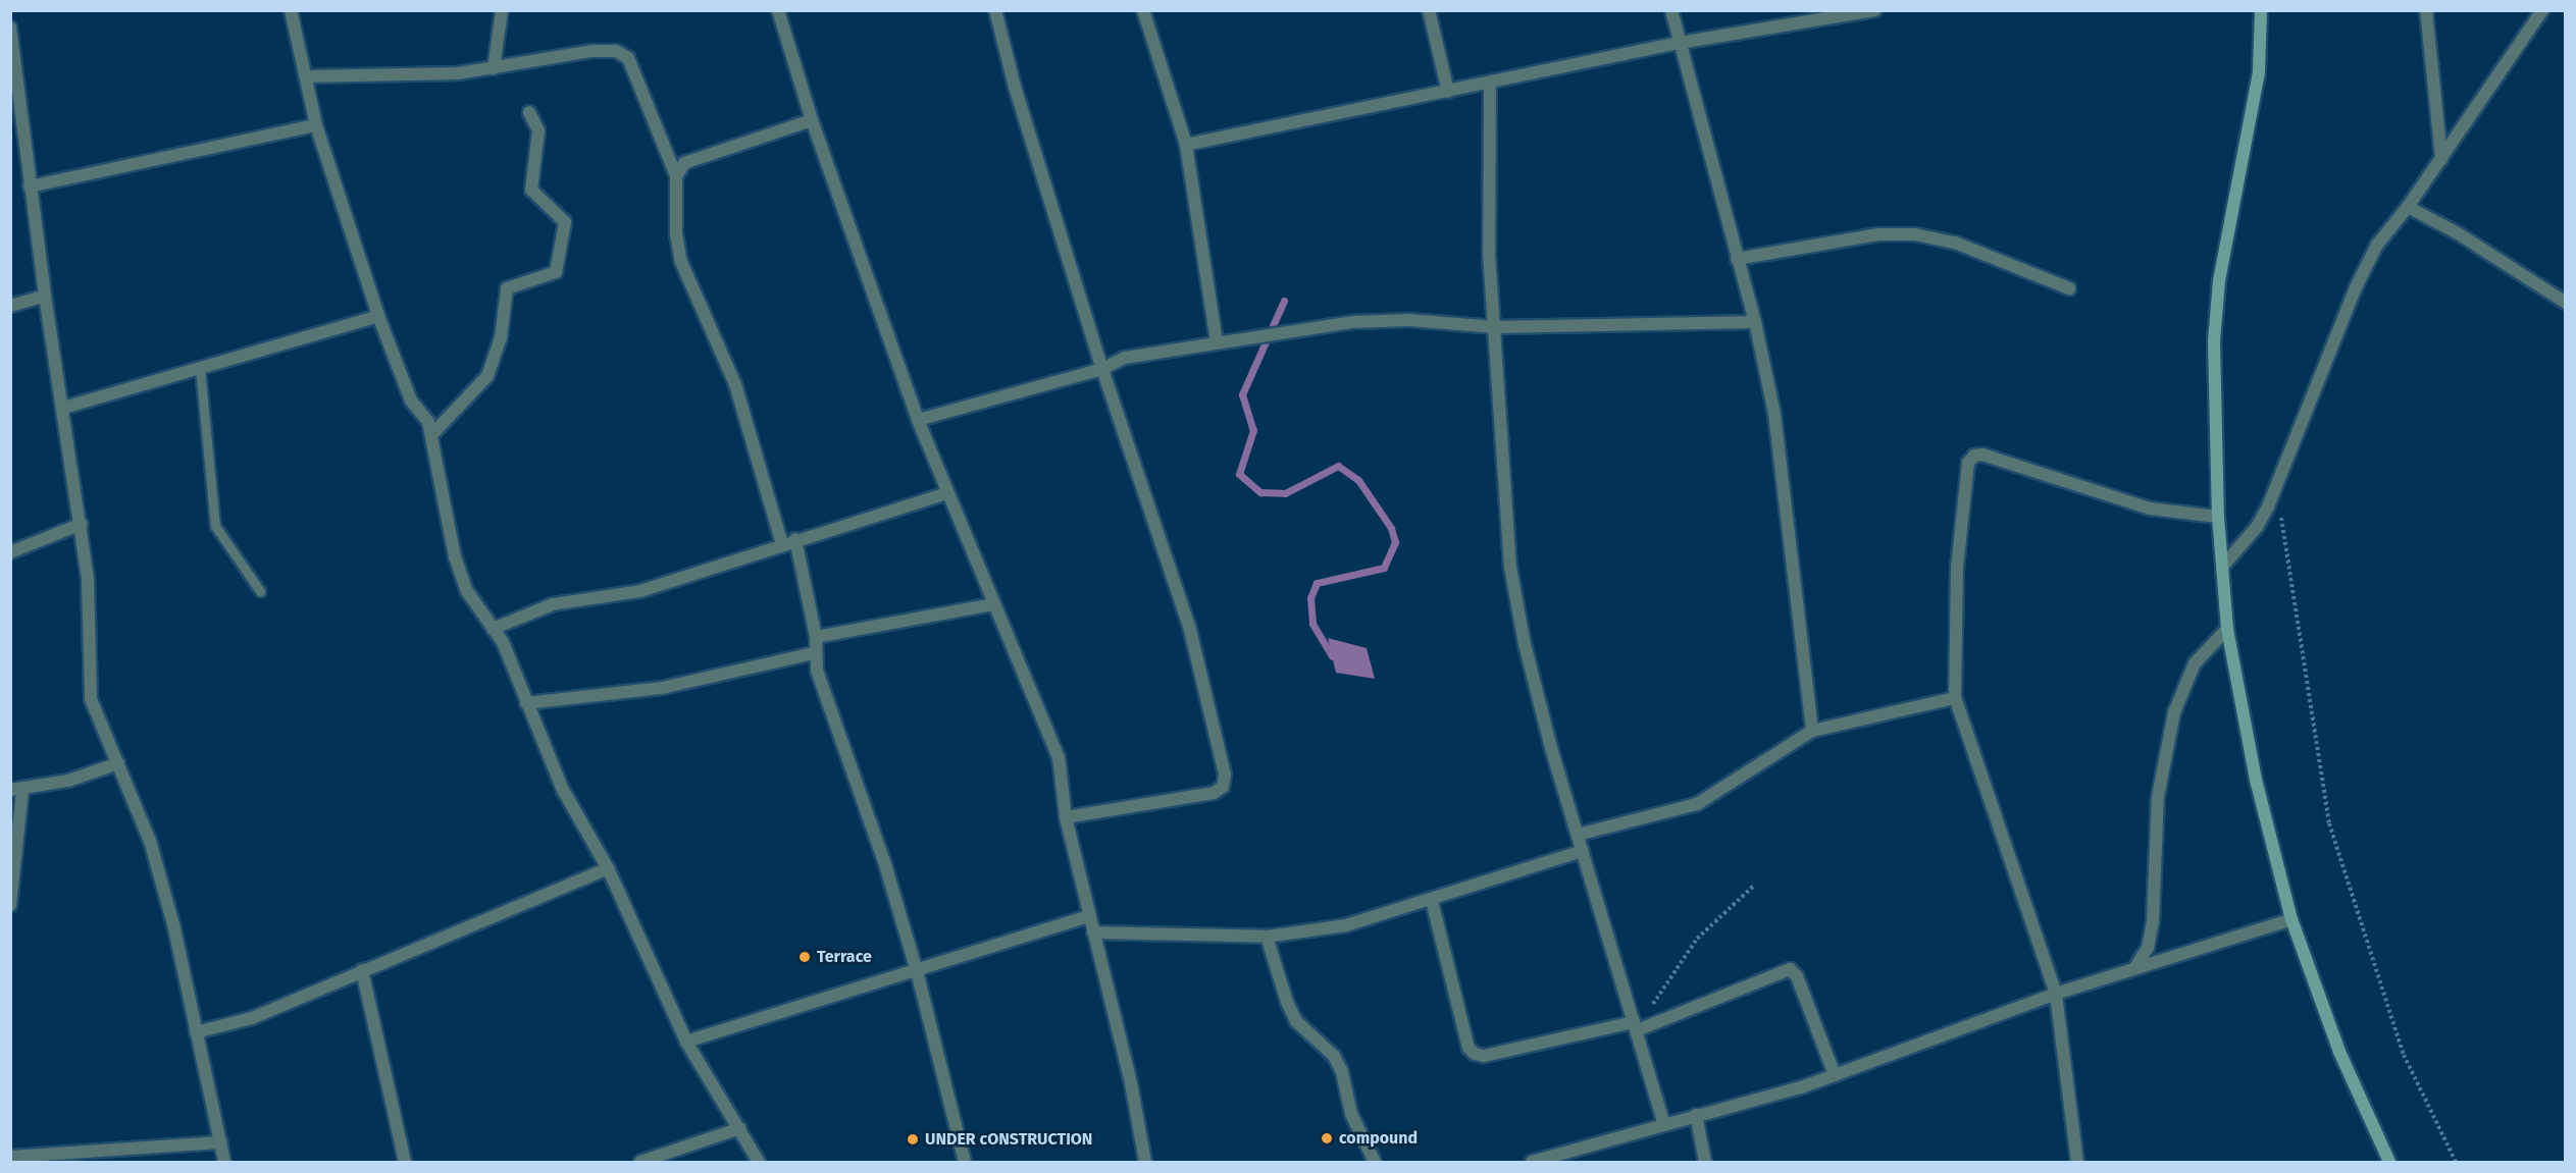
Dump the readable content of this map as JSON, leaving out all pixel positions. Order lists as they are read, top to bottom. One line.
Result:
{"places":["Terrace","compound","UNDER cONSTRUCTION"]}
